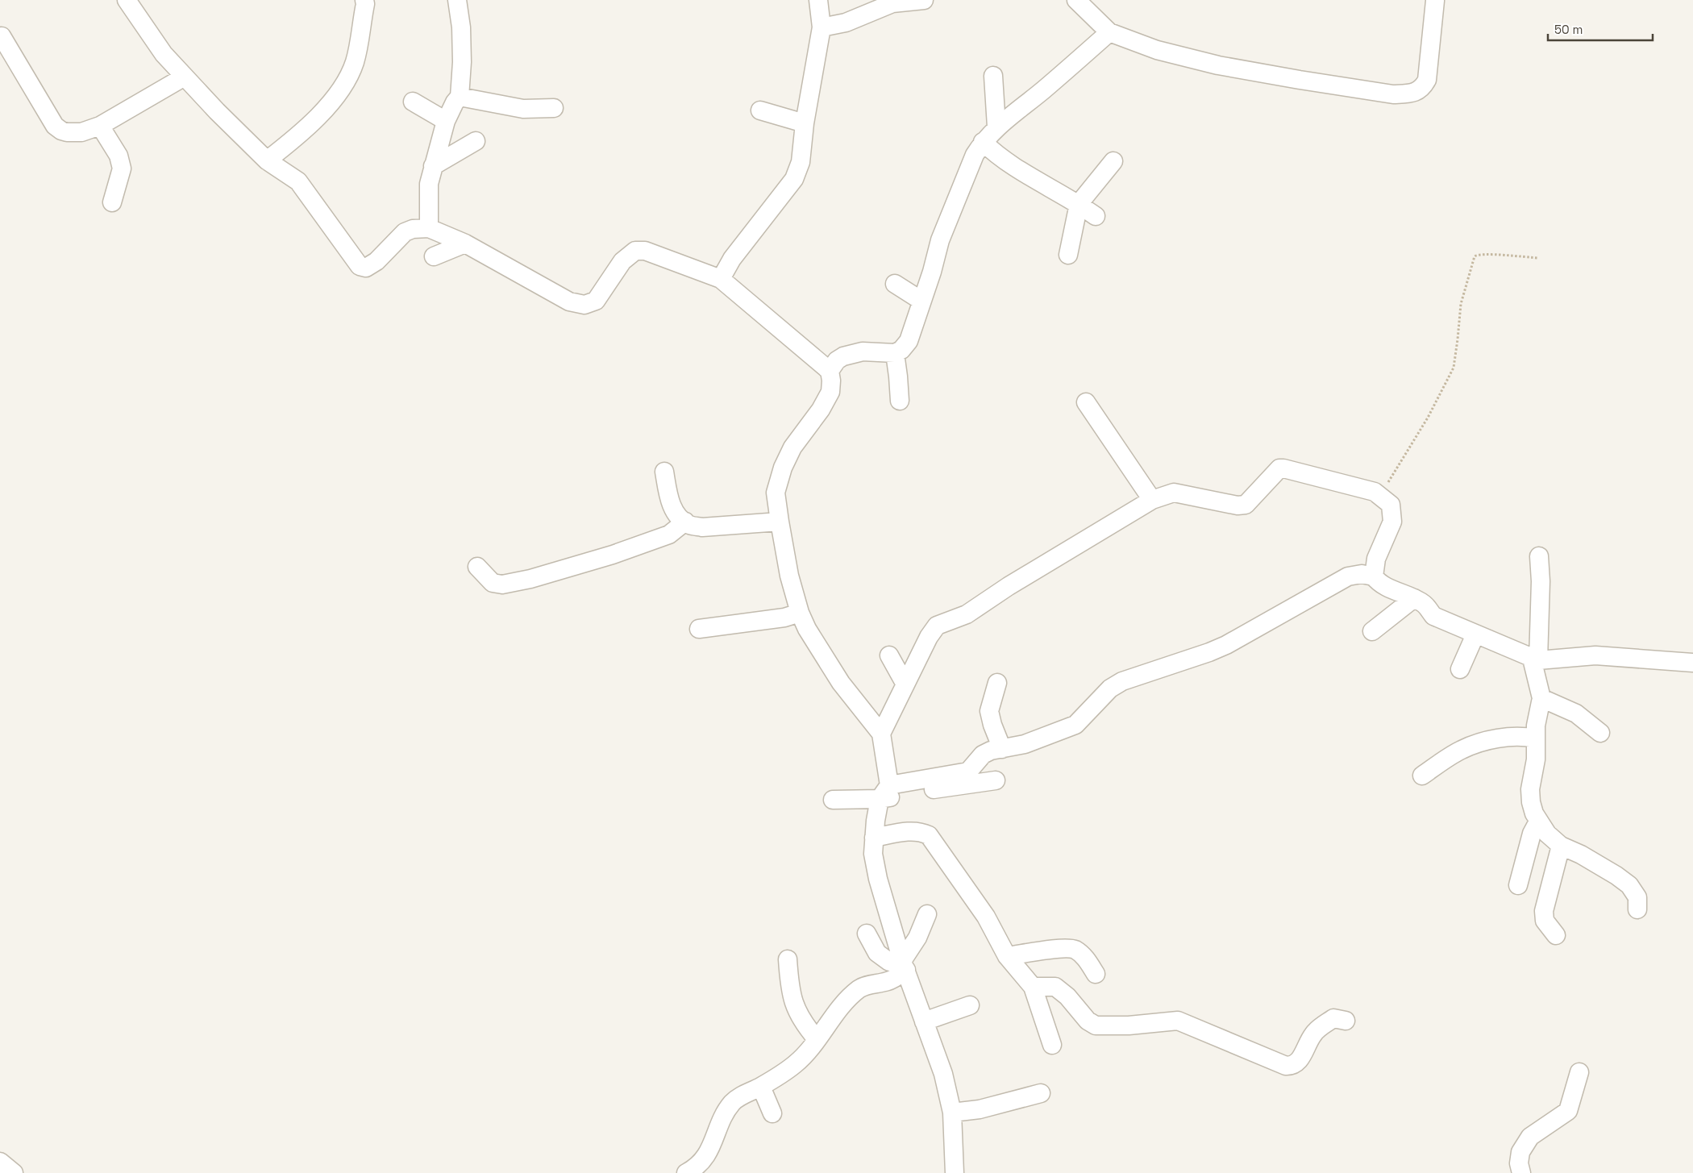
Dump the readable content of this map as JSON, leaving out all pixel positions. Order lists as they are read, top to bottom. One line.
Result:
{"scale_bar":"50 m"}
